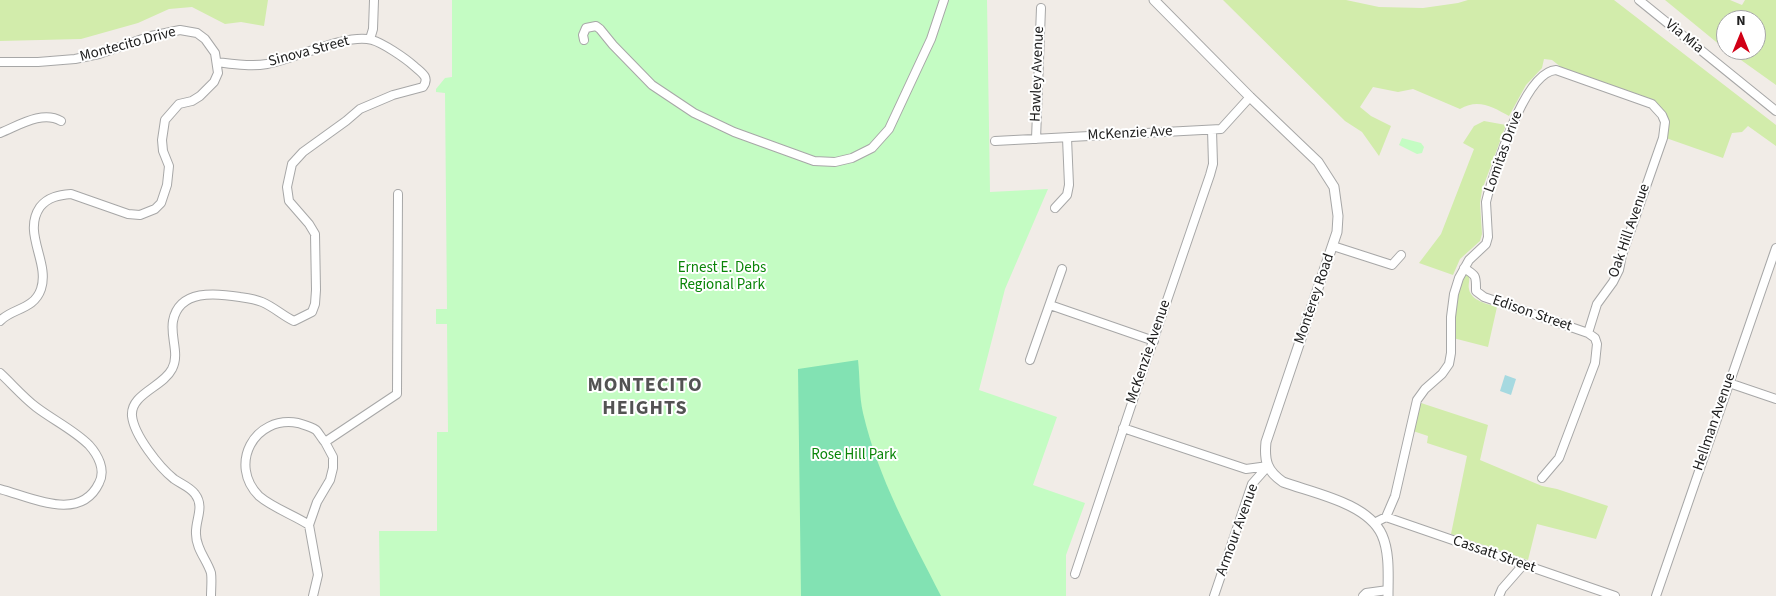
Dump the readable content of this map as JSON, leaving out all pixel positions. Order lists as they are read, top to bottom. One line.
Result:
{"streets":{"street":["Via Mia","Montecito Drive","Sinova Street","Hawley Avenue","McKenzie Ave","Lomitas Drive","Oak Hill Avenue","Monterey Road","Edison Street","McKenzie Avenue","Hellman Avenue","Armour Avenue","Cassatt Street"]},"crossings":[["Montecito Drive","Sinova Street"],["Hawley Avenue","McKenzie Ave"],["McKenzie Ave","Monterey Road"],["McKenzie Ave","McKenzie Avenue"],["Lomitas Drive","Oak Hill Avenue"],["Lomitas Drive","Edison Street"],["Lomitas Drive","Cassatt Street"],["Oak Hill Avenue","Edison Street"],["Monterey Road","Armour Avenue"]],"districts":["MONTECITO HEIGHTS"],"parks":["Ernest E. Debs Regional Park","Rose Hill Park"],"north":"top"}
